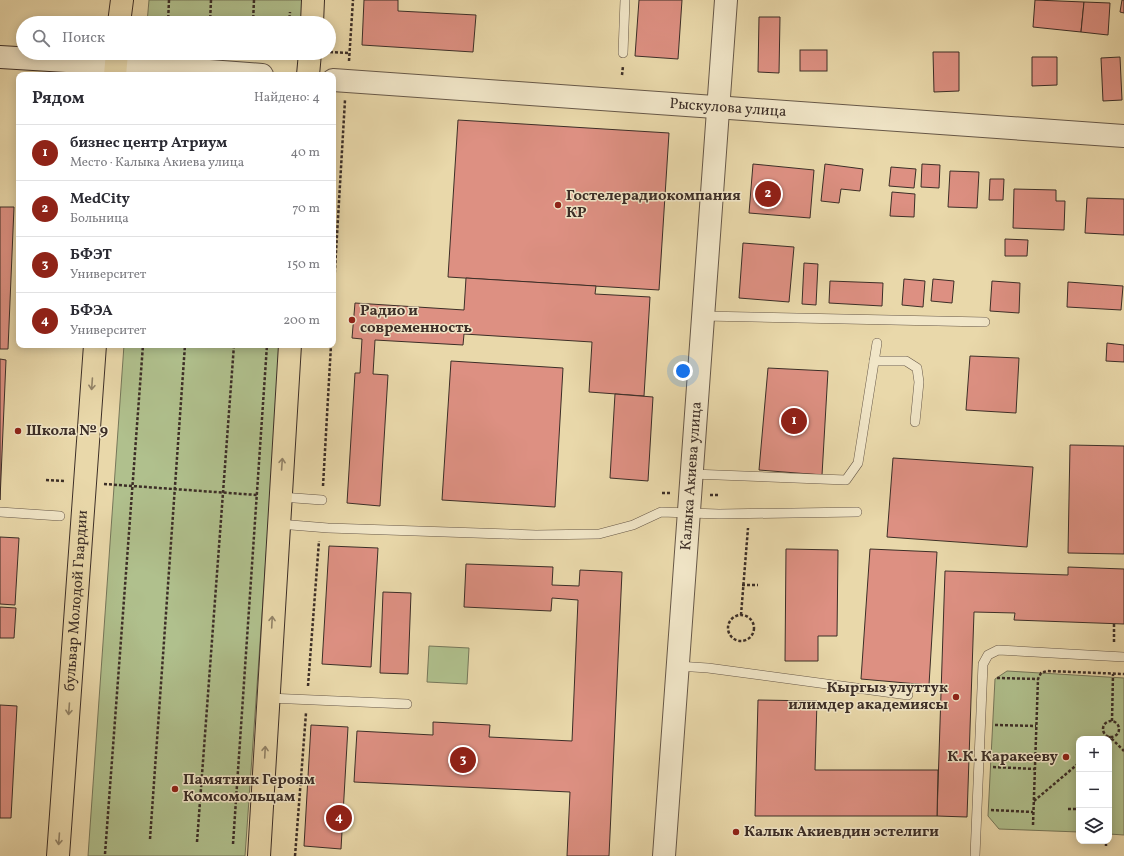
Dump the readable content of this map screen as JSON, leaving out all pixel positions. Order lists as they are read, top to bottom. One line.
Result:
{"streets":{"main road":["бульвар Молодой Гвардии"],"street":["Рыскулова улица","Калыка Акиева улица"]},"crossings":[["Рыскулова улица","Калыка Акиева улица"]],"places":["Гостелерадиокомпания КР","Радио и современность","Школа № 9","Кыргыз улуттук илимдер академиясы","К.К. Каракееву","Памятник Героям Комсомольцам","Калык Акиевдин эстелиги"],"page":{"search":"Поиск","heading":["Рядом","Найдено: 4"],"list":[{"mark":"1","name":"бизнес центр Атриум","note":"Место · Калыка Акиева улица","value":"40 m"},{"mark":"2","name":"MedCity","note":"Больница","value":"70 m"},{"mark":"3","name":"БФЭТ","note":"Университет","value":"150 m"},{"mark":"4","name":"БФЭА","note":"Университет","value":"200 m"}],"pins":["2","1","3","4"],"map_buttons":["+","−"]}}
